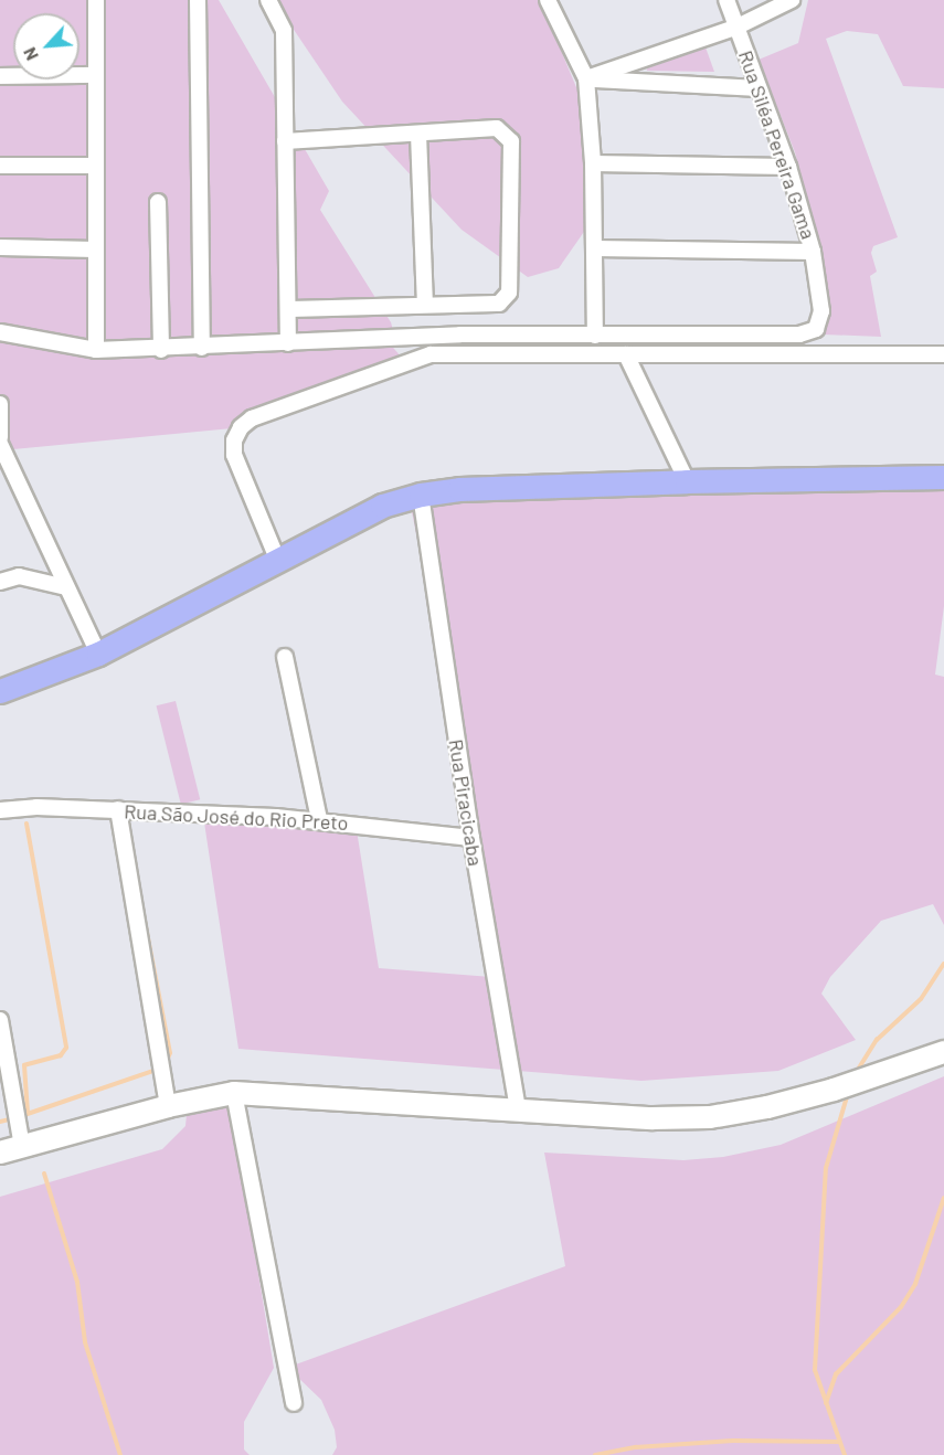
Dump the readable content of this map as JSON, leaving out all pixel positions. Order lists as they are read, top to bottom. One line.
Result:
{"streets":{"street":["Rua Siléa Pereira Gama","Rua Piracicaba","Rua São José do Rio Preto"]},"crossings":[["Rua Piracicaba","Rua São José do Rio Preto"]],"north":"bottom left"}
